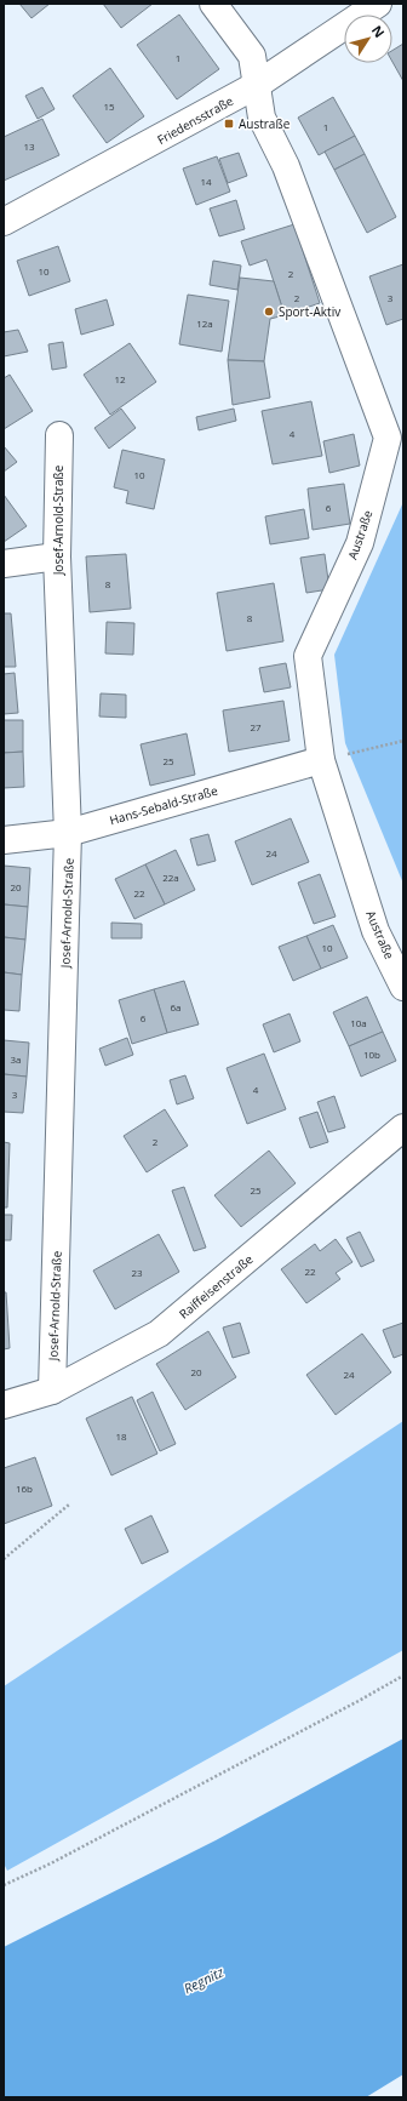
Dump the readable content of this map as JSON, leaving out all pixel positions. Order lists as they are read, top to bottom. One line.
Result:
{"streets":{"street":["Friedensstraße","Josef-Arnold-Straße","Austraße","Hans-Sebald-Straße","Raiffeisenstraße"]},"crossings":[["Friedensstraße","Austraße"],["Josef-Arnold-Straße","Hans-Sebald-Straße"],["Josef-Arnold-Straße","Raiffeisenstraße"],["Austraße","Hans-Sebald-Straße"]],"water":["Regnitz"],"places":{"transit":["Austraße"],"other":["Sport-Aktiv"]},"house_numbers":["1","15","1","13","14","10","2","2","3","12a","12","4","10","6","8","8","27","25","24","22a","20","22","10","6a","6","10a","10b","3a","4","3","2","25","22","23","20","24","18","16b"],"north":"top right"}
